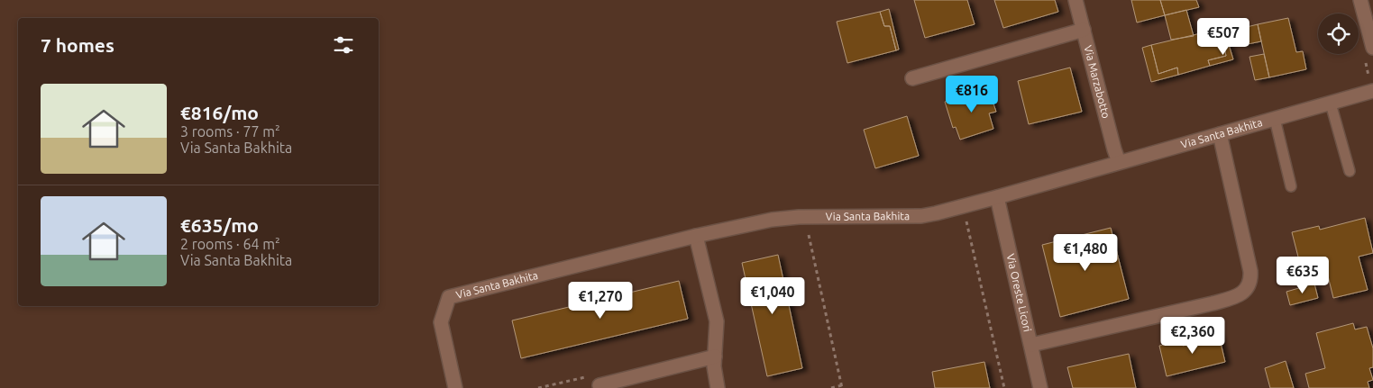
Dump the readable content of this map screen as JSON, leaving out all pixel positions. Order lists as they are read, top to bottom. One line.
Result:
{"streets":{"street":["Via Marzabotto","Via Santa Bakhita","Via Oreste Licori"]},"crossings":[["Via Marzabotto","Via Santa Bakhita"],["Via Santa Bakhita","Via Oreste Licori"]],"page":{"price":["€507","€816","€1,480","€635","€1,040","€1,270","€2,360"],"heading":"7 homes","list":[{"name":"€816/mo","note":"3 rooms · 77 m² · Via Santa Bakhita"},{"name":"€635/mo","note":"2 rooms · 64 m² · Via Santa Bakhita"}]}}
